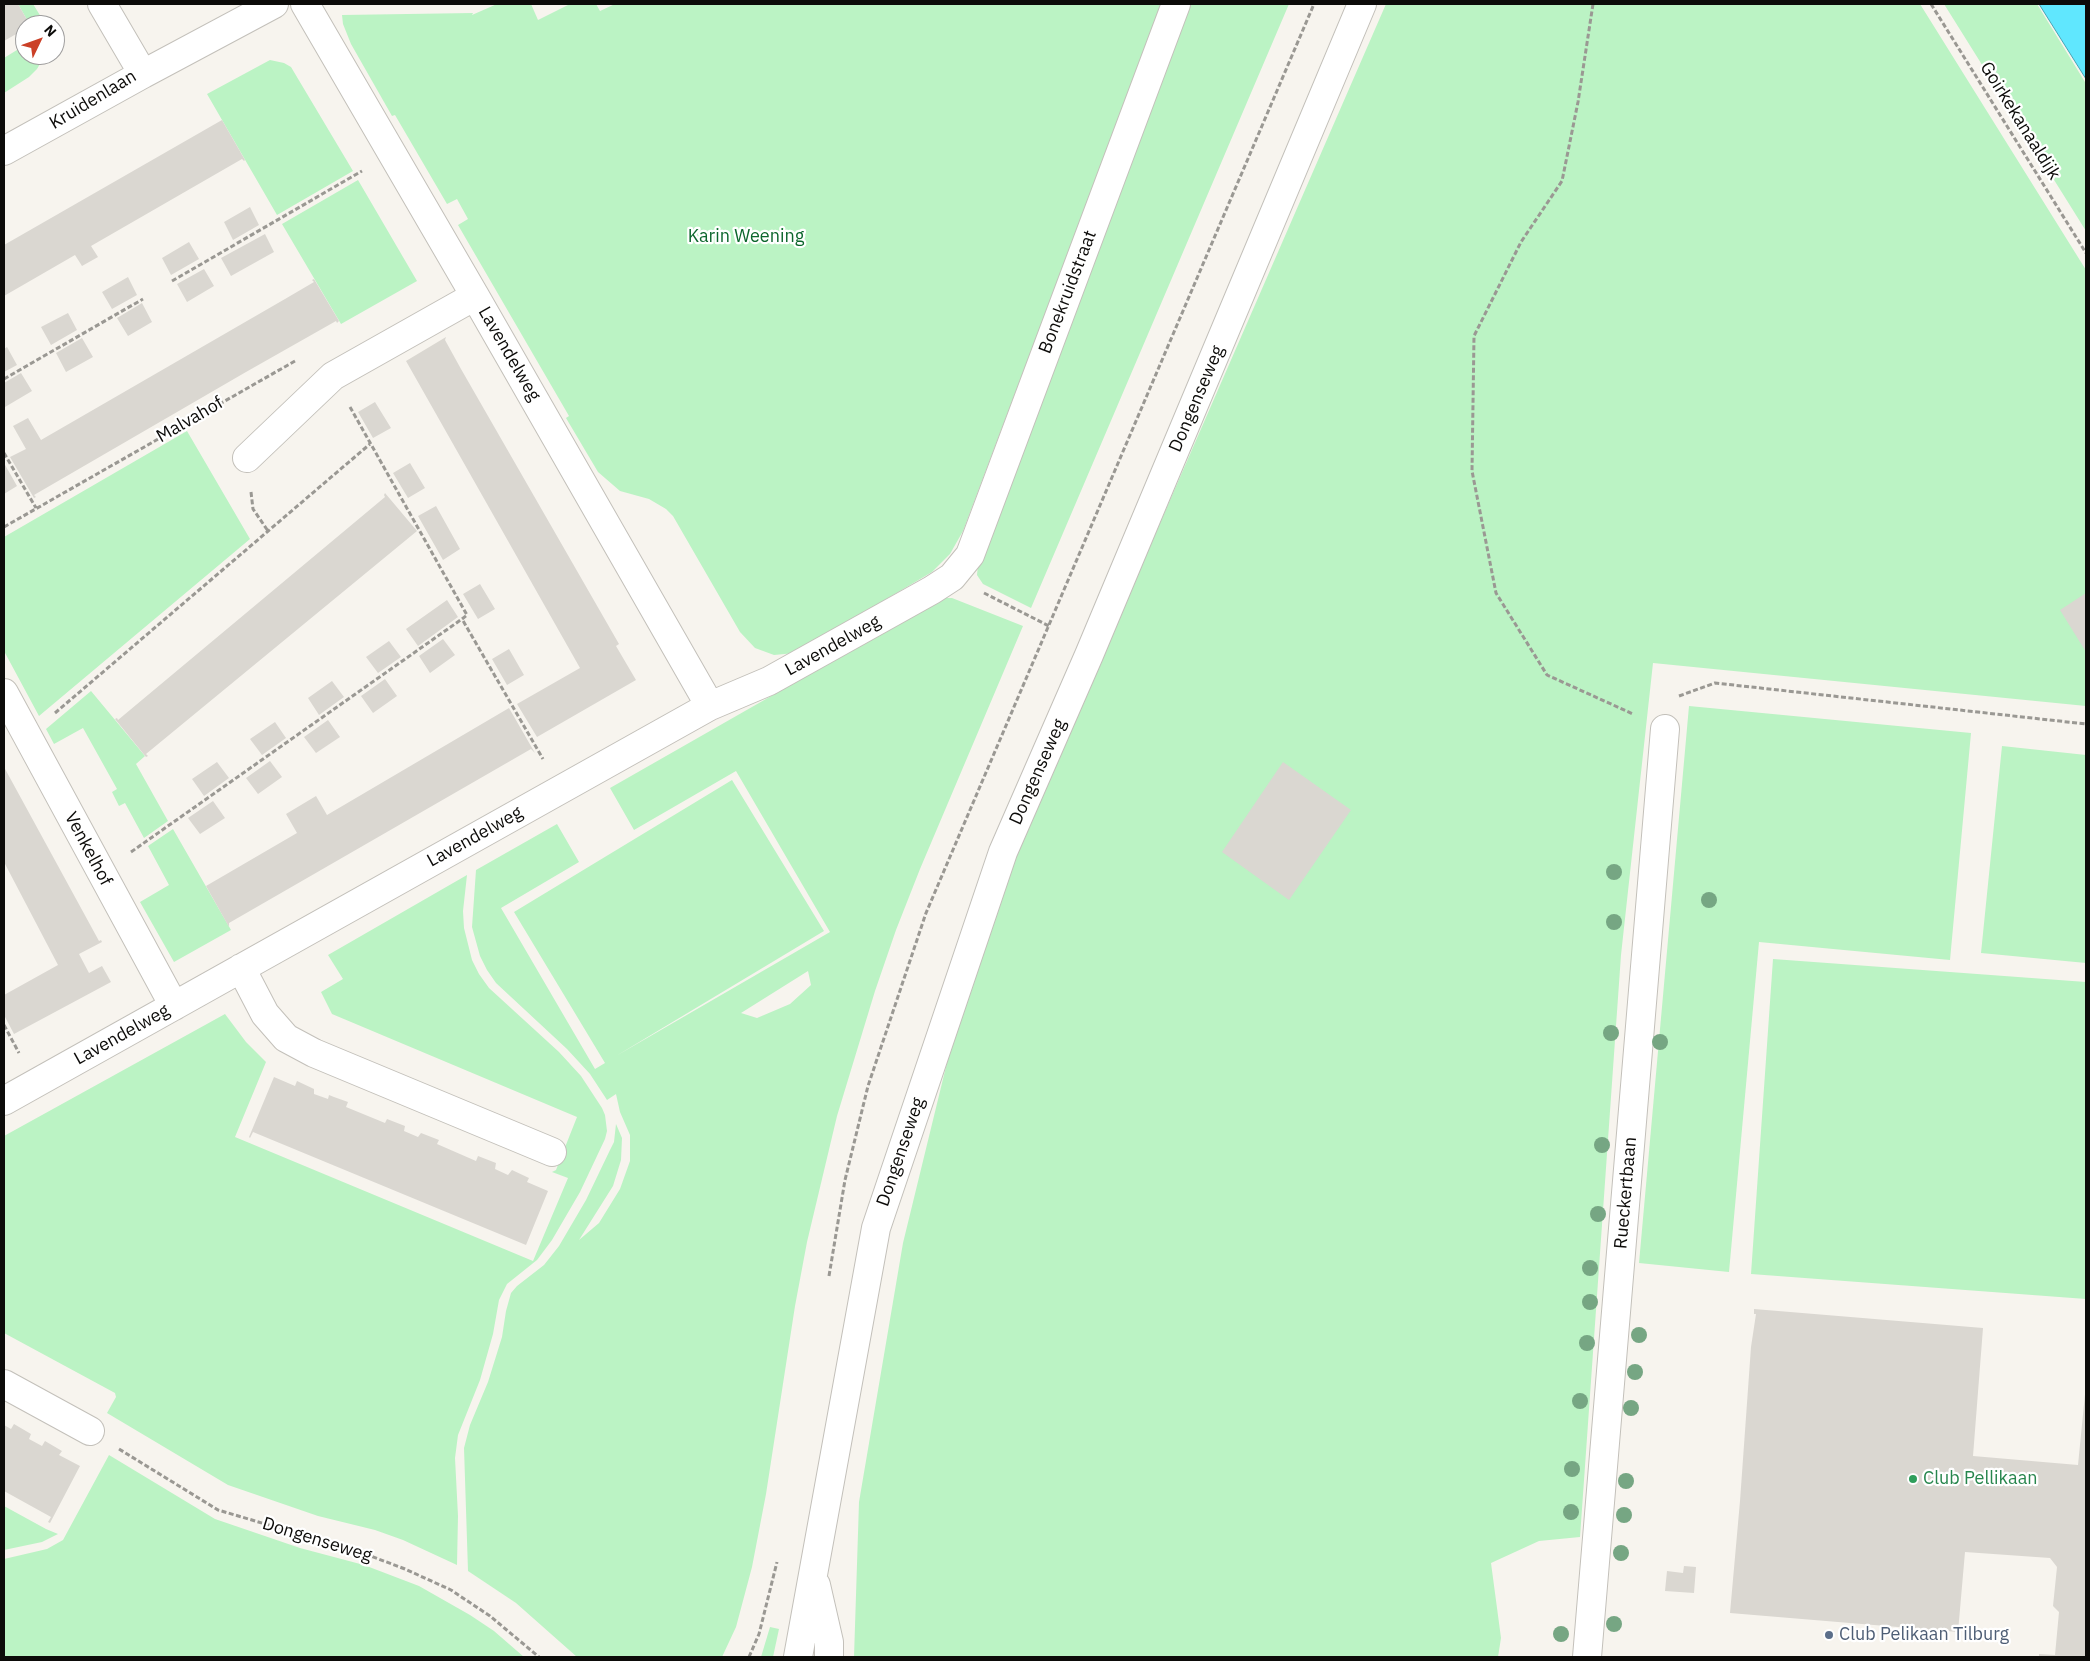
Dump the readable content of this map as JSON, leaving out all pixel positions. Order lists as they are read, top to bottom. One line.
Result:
{"streets":{"street":["Kruidenlaan","Bonekruidstraat","Lavendelweg","Dongenseweg","Venkelhof","Rueckertbaan"],"path":["Goirkekanaaldijk","Malvahof"]},"crossings":[["Bonekruidstraat","Lavendelweg"],["Lavendelweg","Venkelhof"]],"parks":["Karin Weening"],"places":["Club Pellikaan","Club Pelikaan Tilburg"],"north":"top right"}
